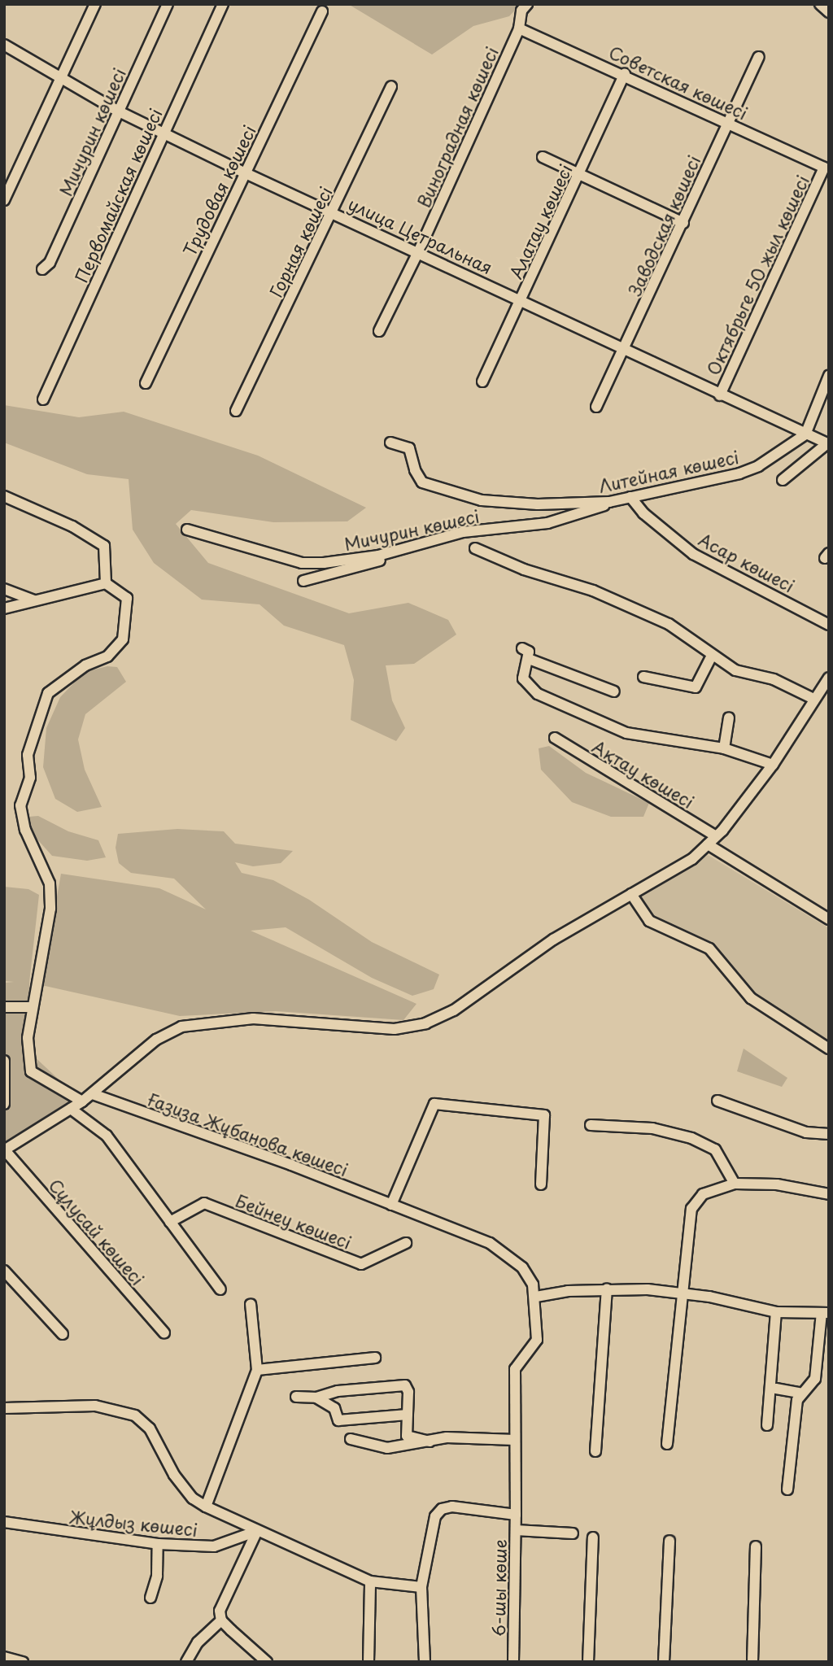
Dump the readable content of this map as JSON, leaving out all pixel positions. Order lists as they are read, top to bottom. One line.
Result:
{"streets":{"street":["Советская көшесі","Виноградная көшесі","Мичурин көшесі","Трудовая көшесі","Первомайская көшесі","Алатау көшесі","Заводская көшесі","улица Цетральная","Горная көшесі","Октябрьге 50 жыл көшесі","Литейная көшесі","Асар көшесі","Ақтау көшесі","Ғазиза Жұбанова көшесі","Бейнеу көшесі","Сұлусай көшесі","Жұлдыз көшесі","6-шы көше"]},"crossings":[["Советская көшесі","Виноградная көшесі"],["Советская көшесі","Алатау көшесі"],["Советская көшесі","Заводская көшесі"],["Советская көшесі","Октябрьге 50 жыл көшесі"],["Виноградная көшесі","улица Цетральная"],["Мичурин көшесі","улица Цетральная"],["Мичурин көшесі","Литейная көшесі"],["Трудовая көшесі","улица Цетральная"],["Первомайская көшесі","улица Цетральная"],["Алатау көшесі","улица Цетральная"],["Заводская көшесі","улица Цетральная"],["улица Цетральная","Горная көшесі"],["улица Цетральная","Октябрьге 50 жыл көшесі"],["улица Цетральная","Литейная көшесі"],["Литейная көшесі","Асар көшесі"],["Ғазиза Жұбанова көшесі","6-шы көше"]]}
